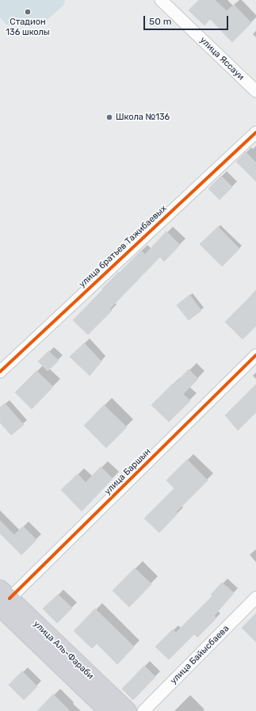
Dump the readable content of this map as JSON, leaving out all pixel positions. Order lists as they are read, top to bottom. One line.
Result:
{"streets":{"main road":["улица Аль-Фараби"],"street":["улица Яссауи","улица братьев Тажибаевых","улица Баршын","улица Байысбаева"]},"crossings":[["улица Баршын","улица Аль-Фараби"]],"places":["Стадион 136 школы","Школа №136"],"scale_bar":"50 m"}
